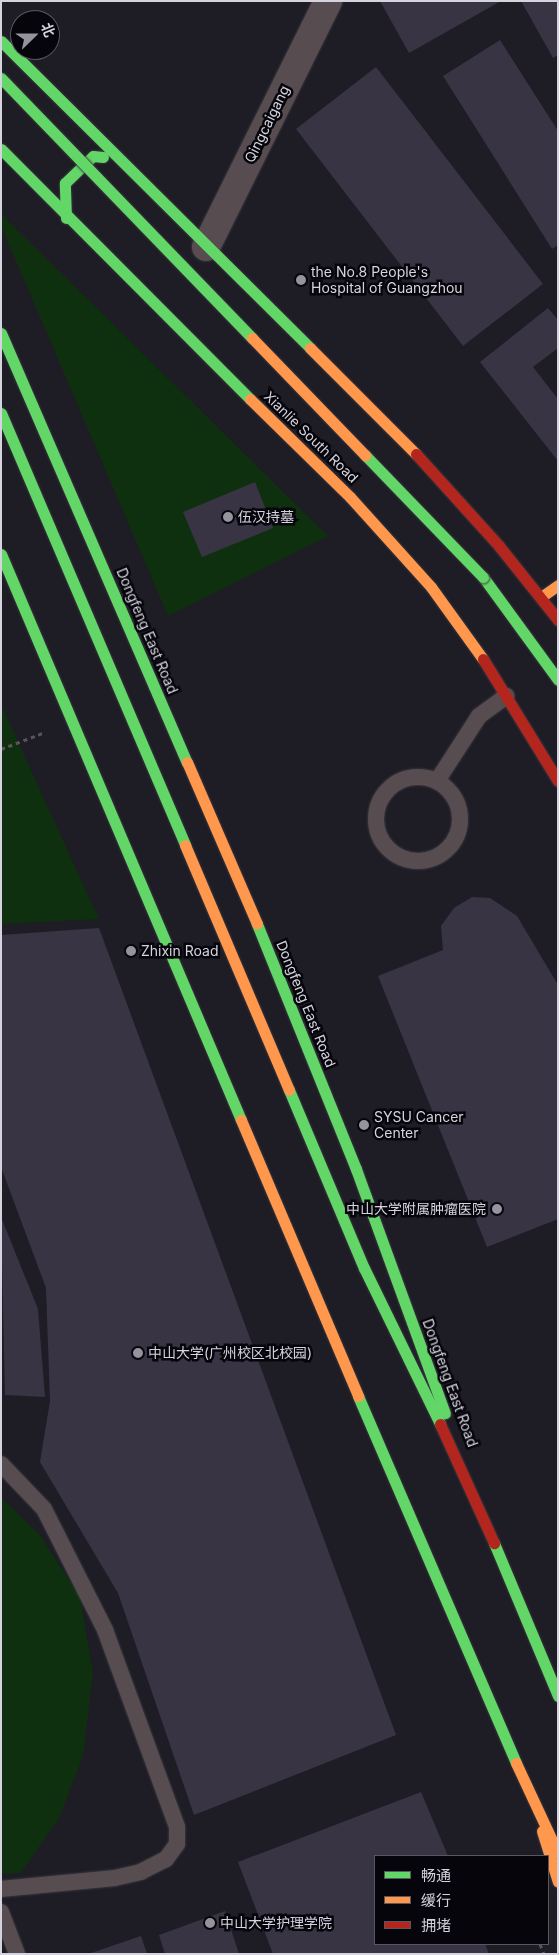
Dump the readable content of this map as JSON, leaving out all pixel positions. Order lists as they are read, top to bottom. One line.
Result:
{"streets":{"main road":["Xianlie South Road","Dongfeng East Road"],"street":["Qingcaigang"]},"places":["the No.8 People's Hospital of Guangzhou","伍汉持墓","Zhixin Road","SYSU Cancer Center","中山大学附属肿瘤医院","中山大学(广州校区北校园)","中山大学护理学院"],"legend":["畅通","缓行","拥堵"],"north":"right"}
